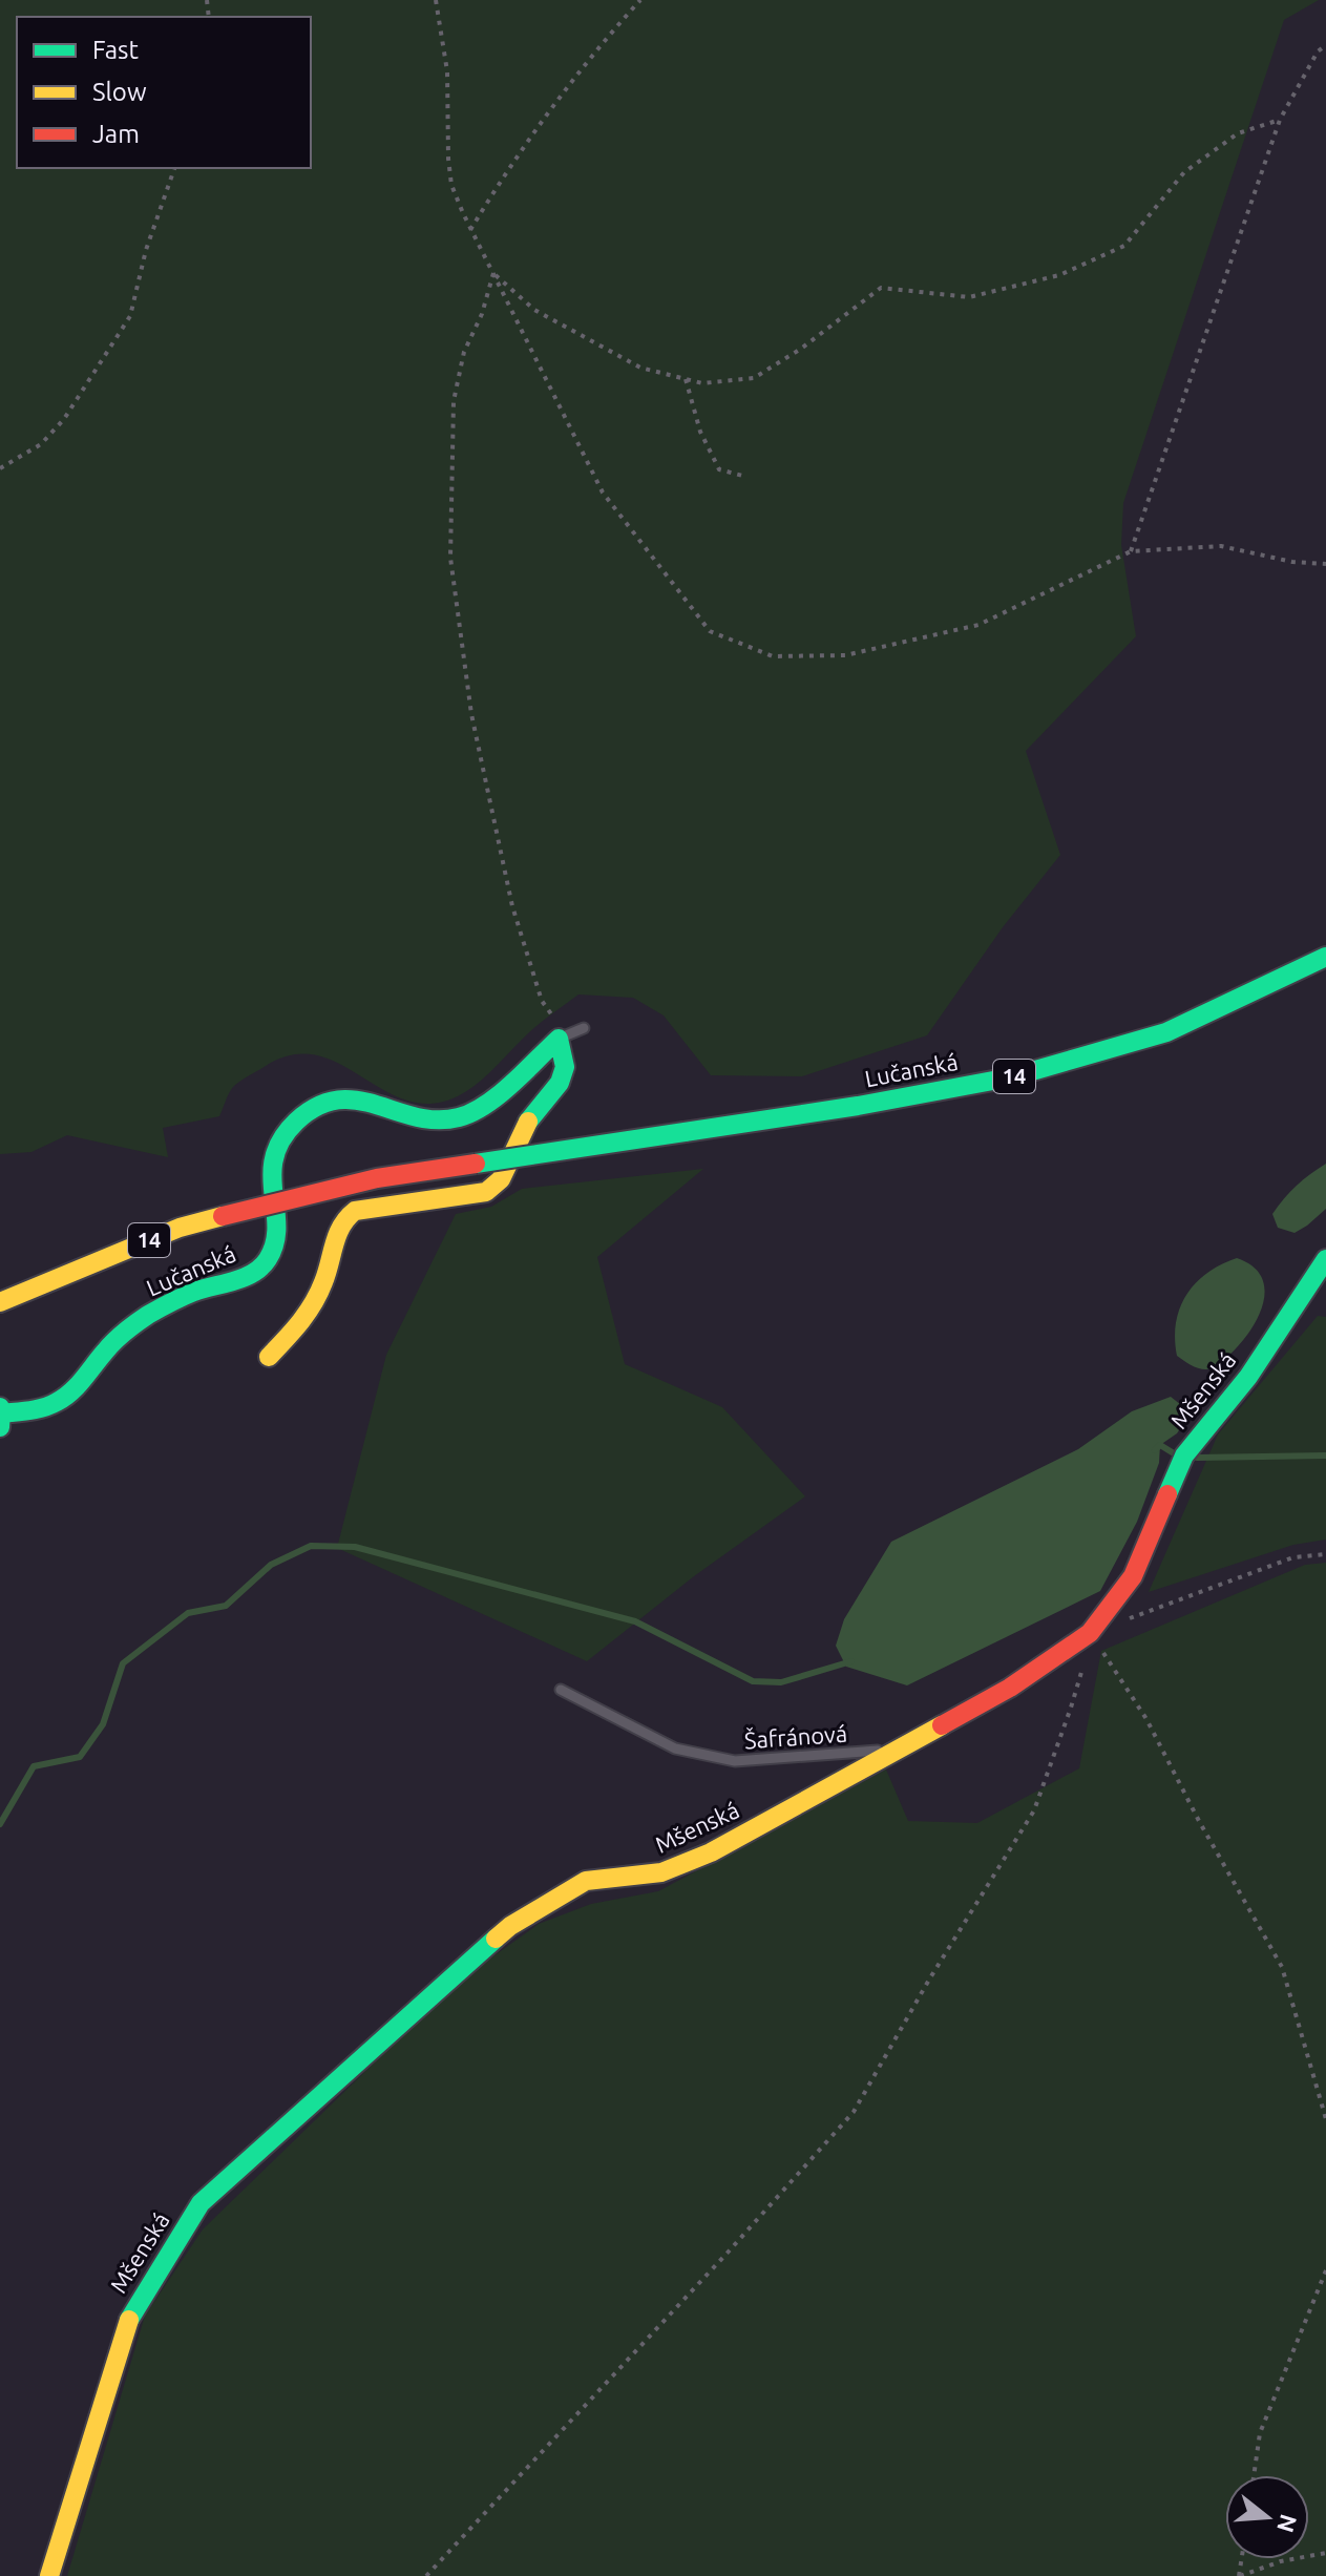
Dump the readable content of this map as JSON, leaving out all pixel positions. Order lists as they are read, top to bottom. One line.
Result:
{"streets":{"street":["Lučanská","14","Mšenská"],"lane":["Šafránová"]},"crossings":[["Mšenská","Šafránová"]],"legend":["Fast","Slow","Jam"],"north":"right"}
